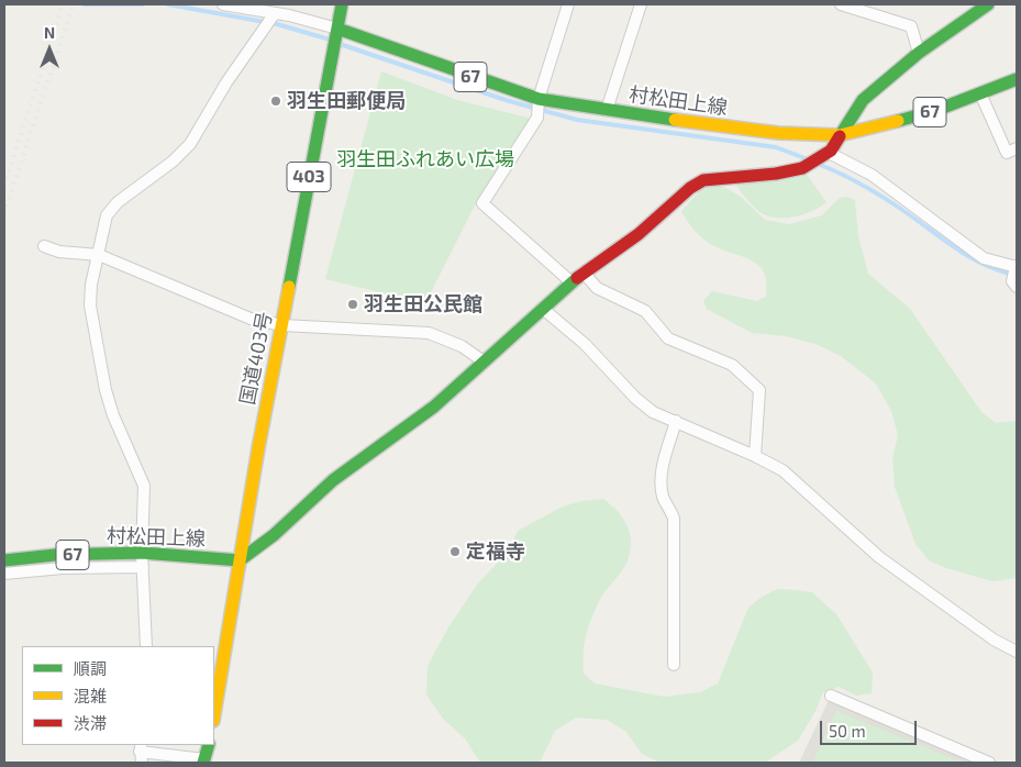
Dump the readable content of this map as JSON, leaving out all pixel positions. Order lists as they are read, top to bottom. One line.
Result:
{"streets":{"main road":["67","村松田上線","403","国道403号"]},"crossings":[["村松田上線","国道403号"]],"parks":["羽生田ふれあい広場"],"places":["羽生田郵便局","羽生田公民館","定福寺"],"legend":["順調","混雑","渋滞"],"scale_bar":"50 m","north":"top"}
